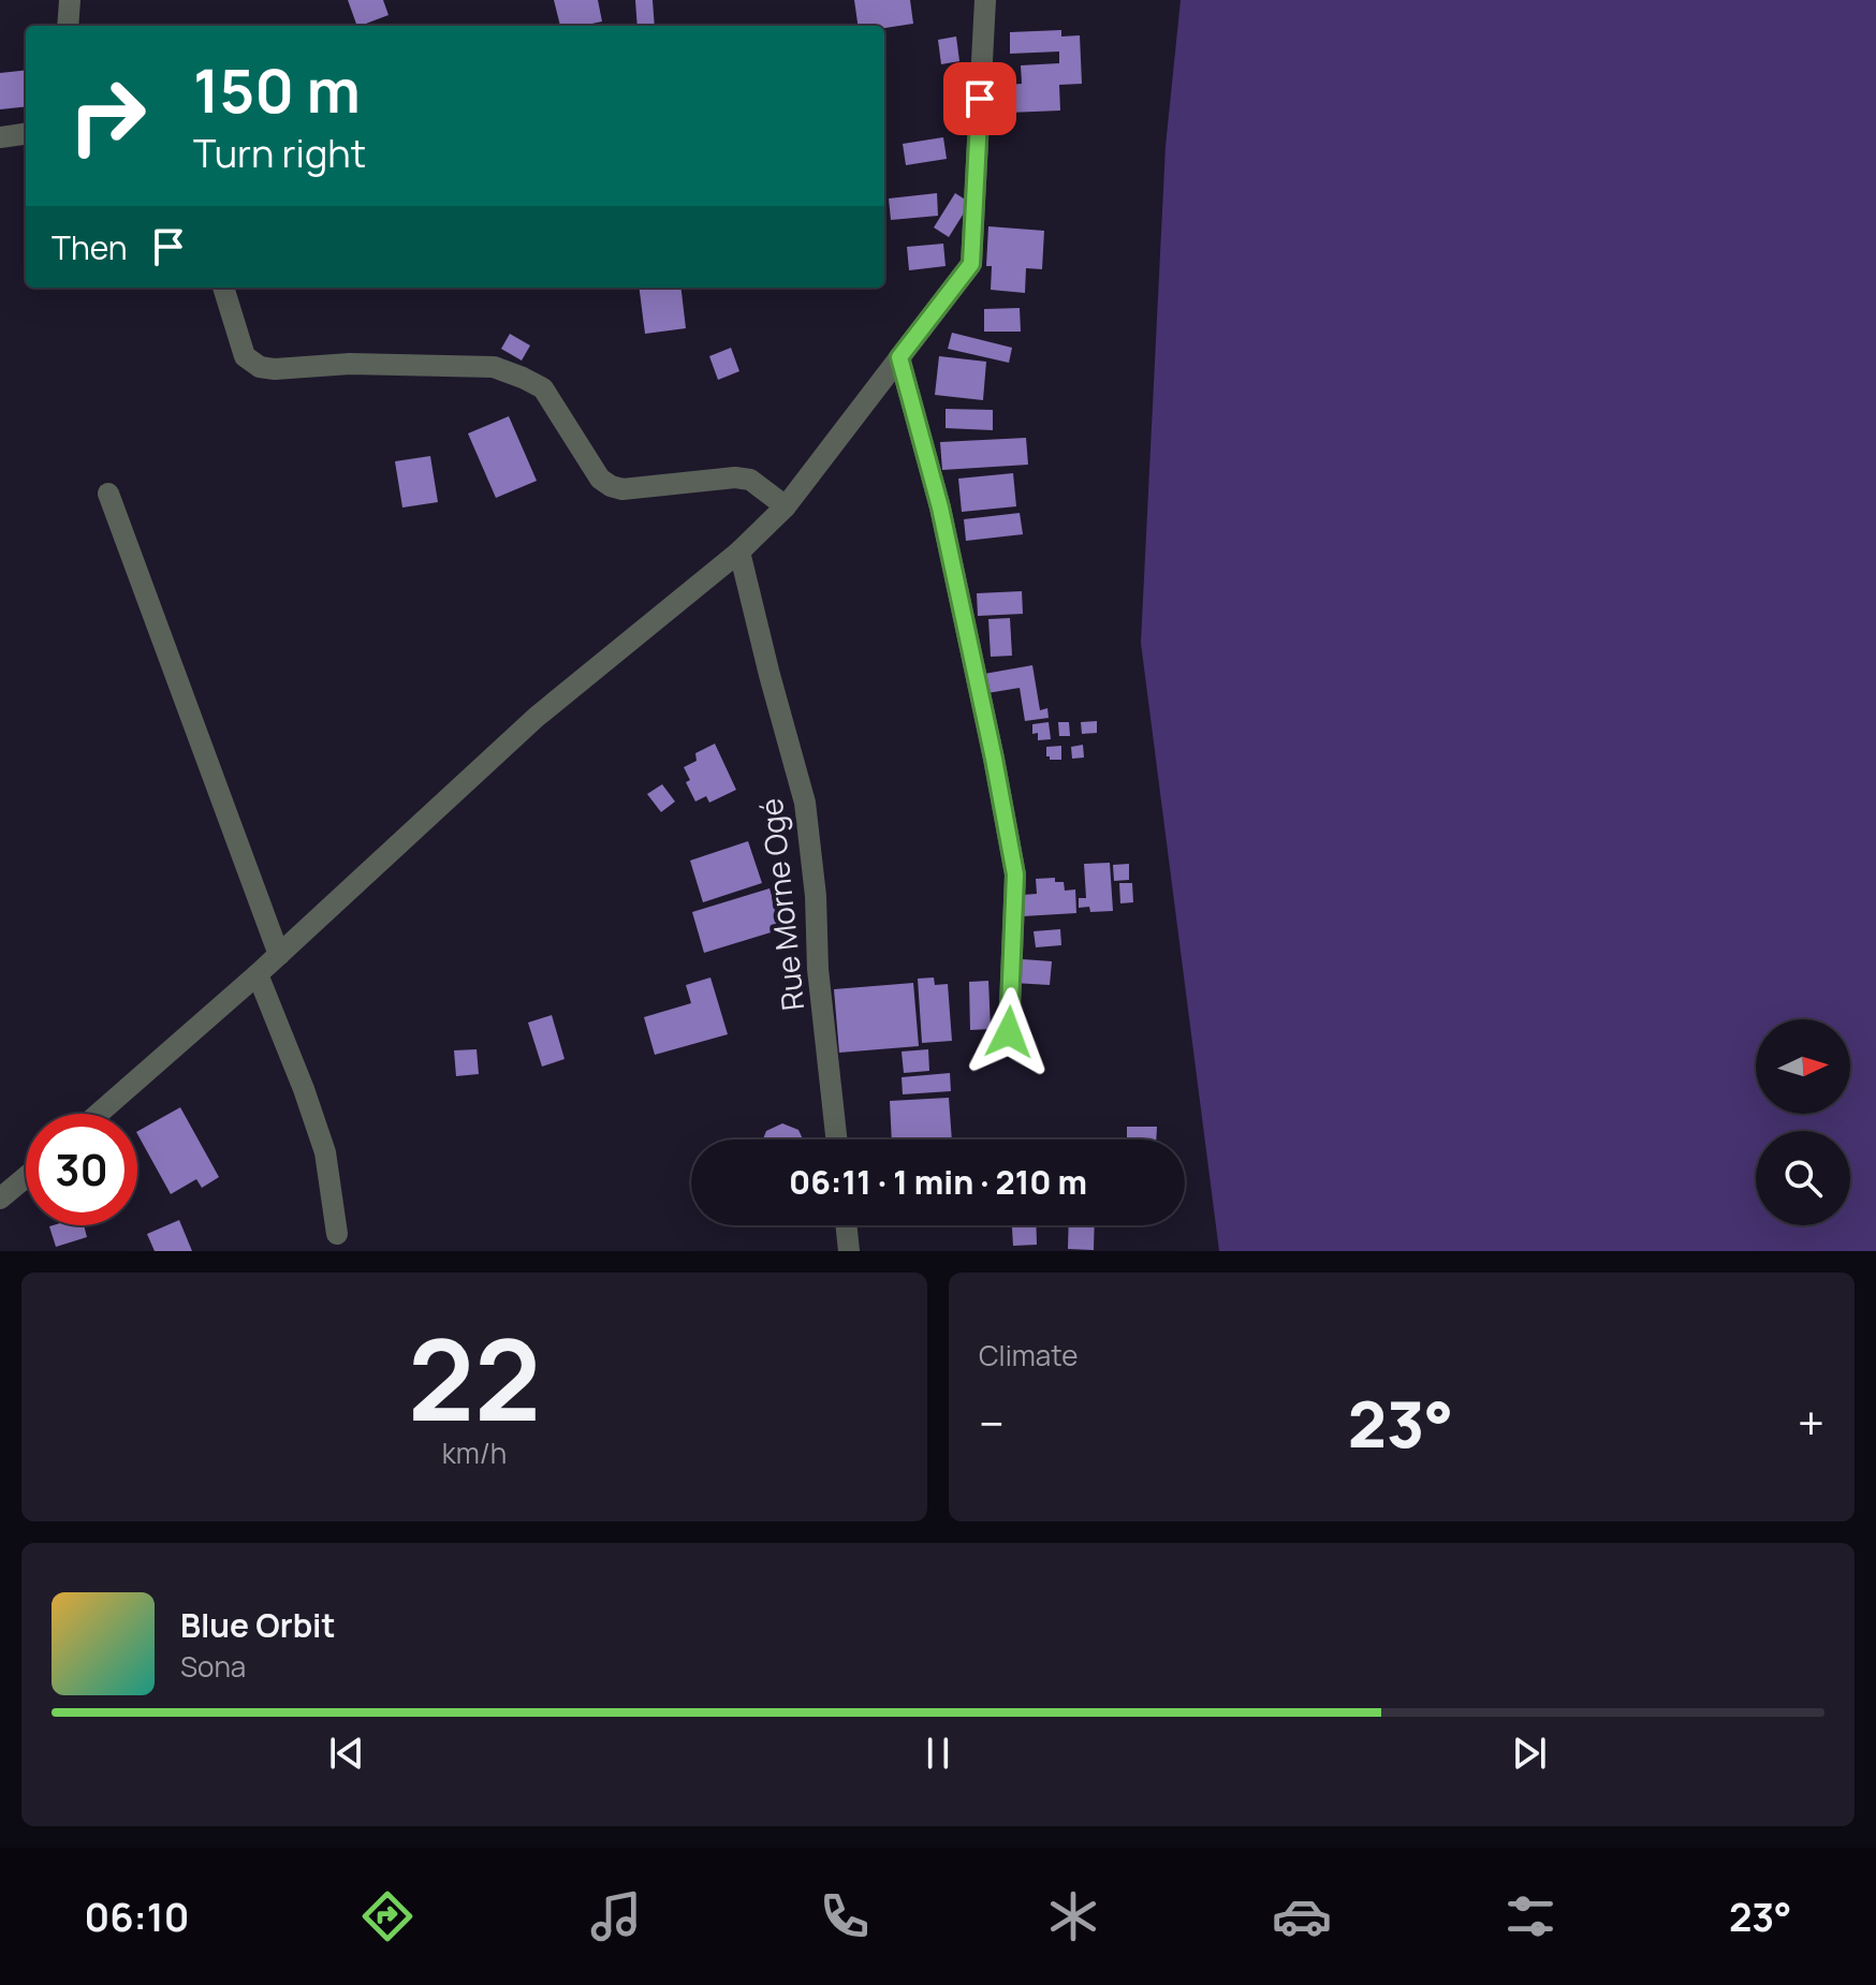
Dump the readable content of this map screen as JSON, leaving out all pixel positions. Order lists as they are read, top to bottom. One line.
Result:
{"streets":{"street":["Rue Morne Ogé"]},"north":"right","page":{"turn":["150 m","Turn right"],"then":"Then","limit":"30","trip":"06:11 · 1 min · 210 m","tile":[["22","km/h"],"Climate"],"heat":["−","23°","+"],"song":["Blue Orbit","Sona"],"tabs":["06:10","23°"]}}
